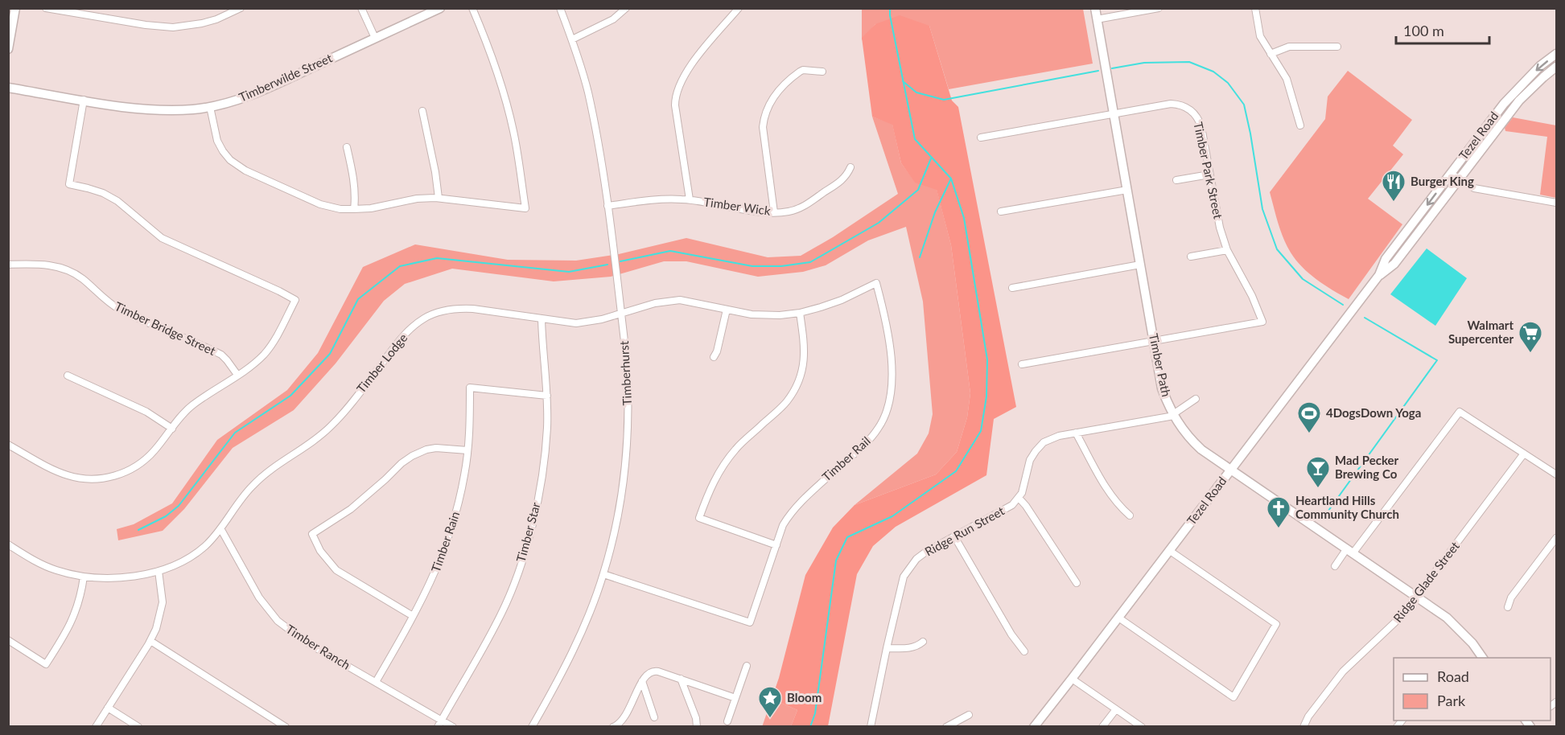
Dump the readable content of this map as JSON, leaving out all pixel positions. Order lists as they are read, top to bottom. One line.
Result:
{"streets":{"street":["Timberwilde Street","Tezel Road","Timber Park Street","Timber Wick","Timber Bridge Street","Timber Lodge","Timber Path","Timberhurst","Timber Rail","Ridge Run Street","Timber Star","Timber Rain","Ridge Glade Street","Timber Ranch"]},"crossings":[["Tezel Road","Timber Path"],["Timber Park Street","Timber Path"],["Timber Wick","Timberhurst"],["Timber Lodge","Timberhurst"],["Timber Lodge","Timber Rail"],["Timber Lodge","Timber Star"],["Timber Lodge","Timber Ranch"],["Timber Path","Ridge Glade Street"],["Timberhurst","Timber Rail"],["Timber Star","Timber Rain"],["Timber Star","Timber Ranch"],["Timber Rain","Timber Ranch"]],"places":{"restaurant":["Burger King"],"supermarket":["Walmart Supercenter"],"sports":["4DogsDown Yoga"],"bar":["Mad Pecker Brewing Co"],"church":["Heartland Hills Community Church"],"place":["Bloom"]},"legend":["Road","Park"],"scale_bar":"100 m"}
